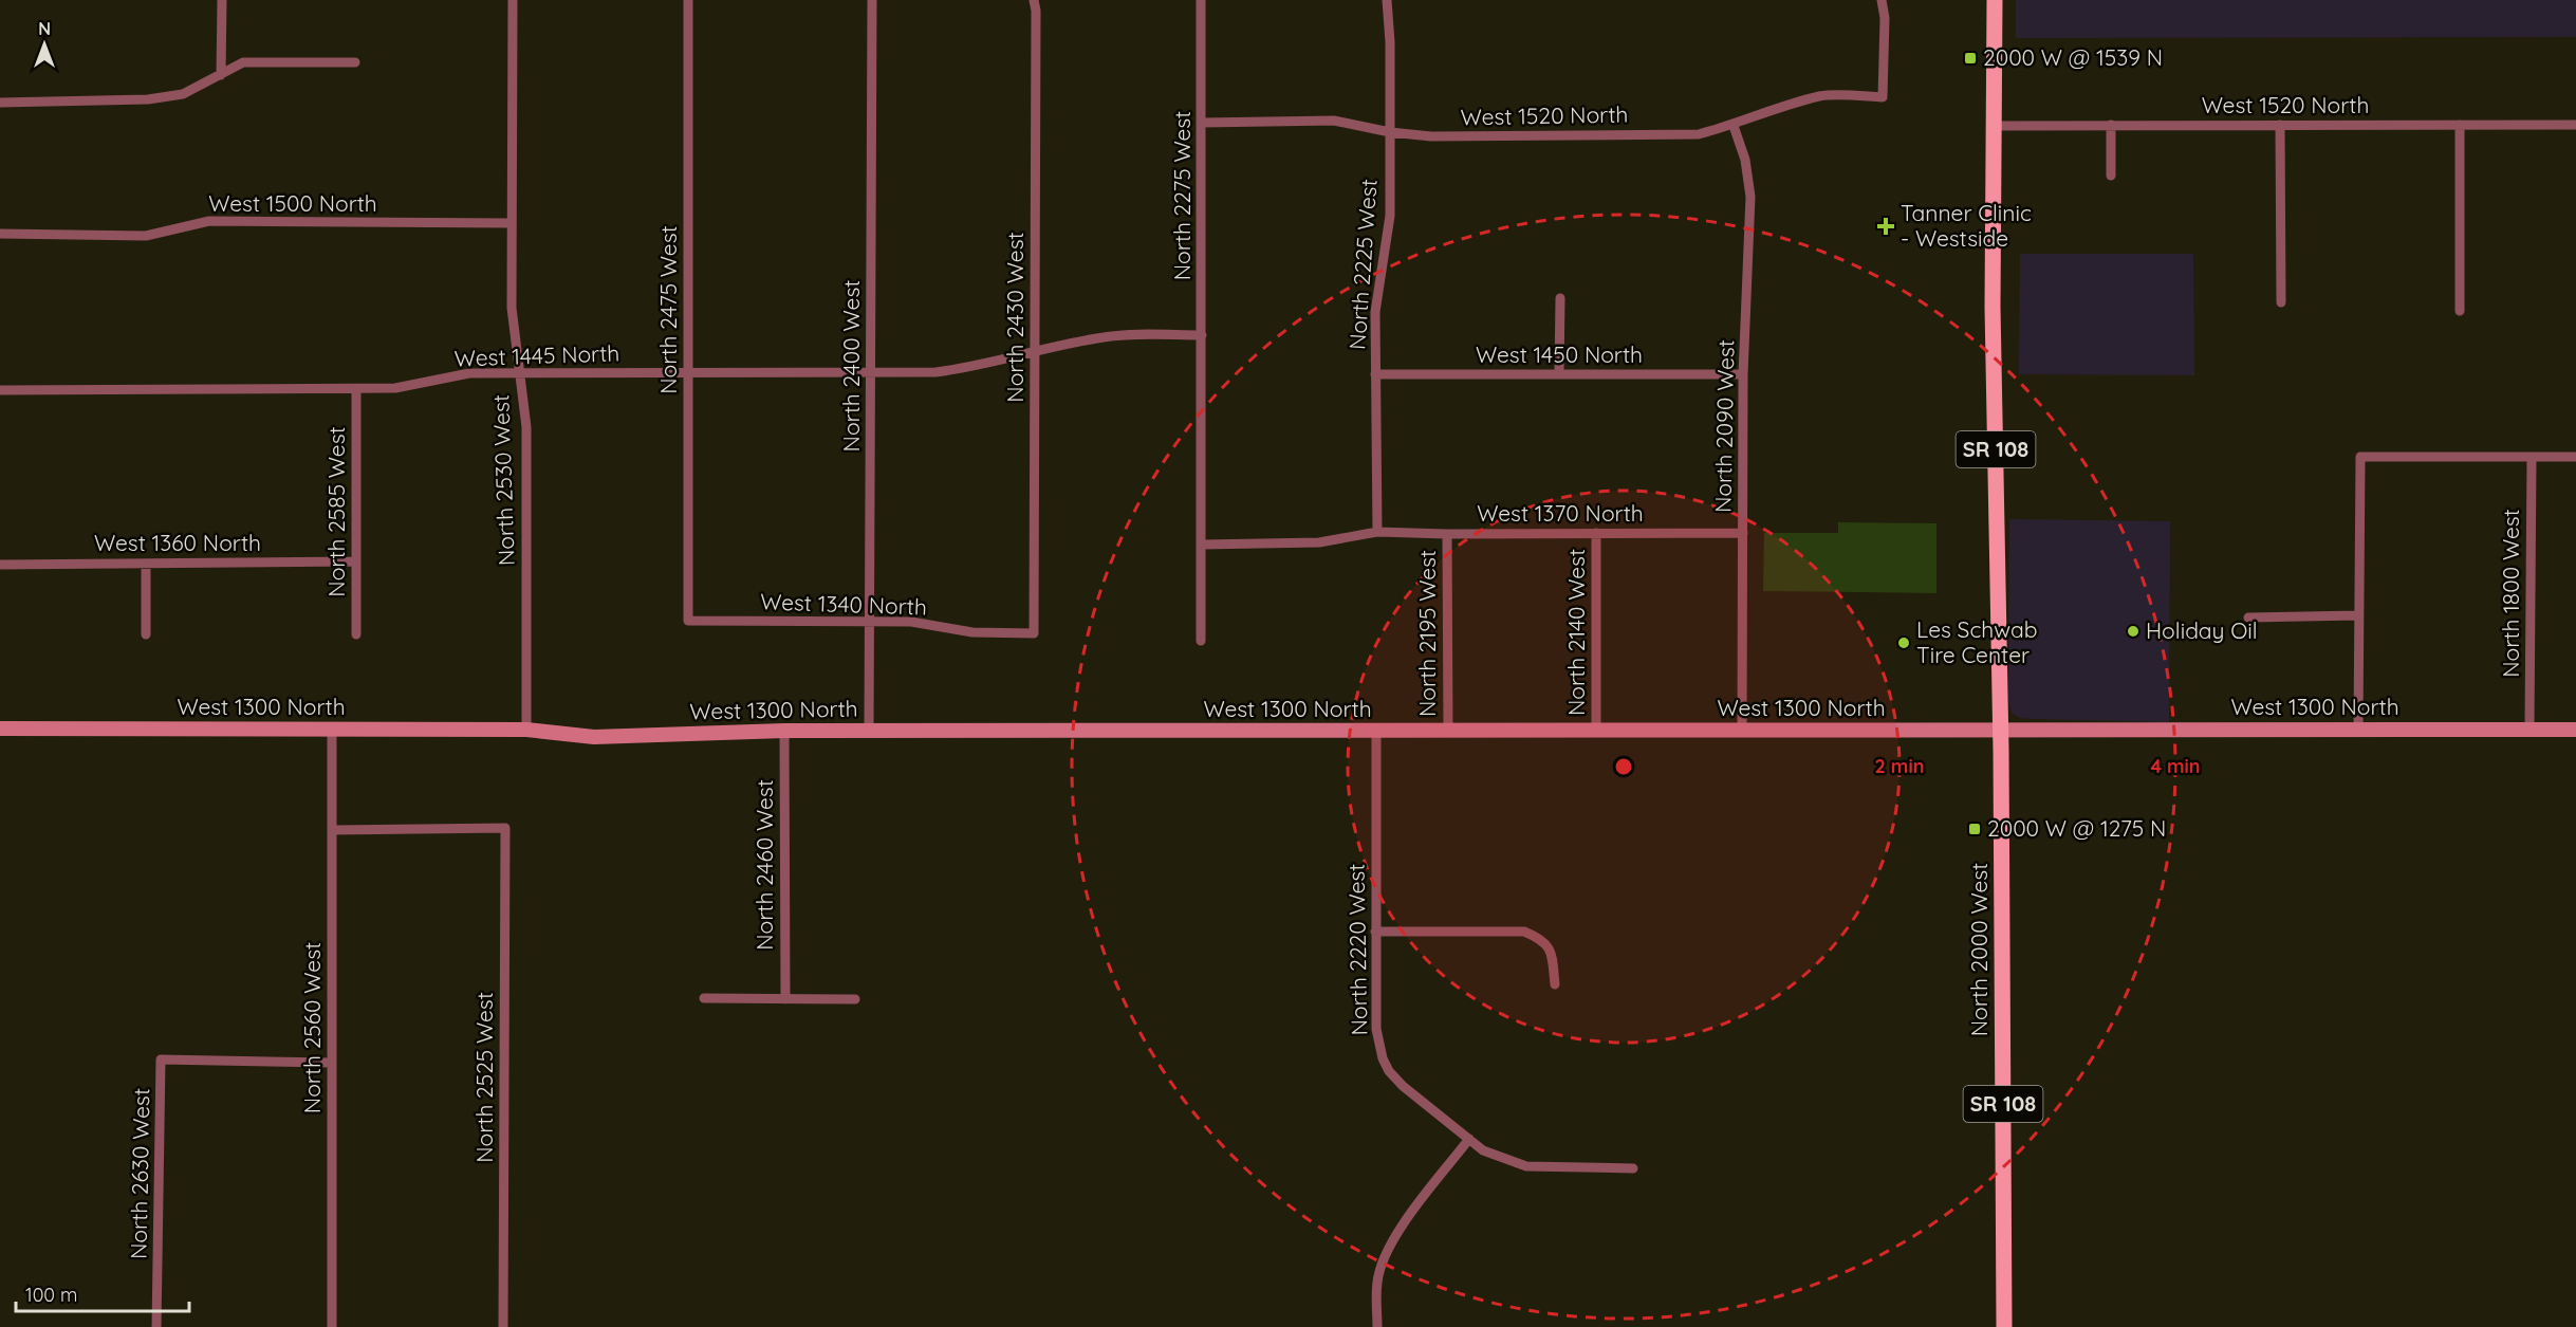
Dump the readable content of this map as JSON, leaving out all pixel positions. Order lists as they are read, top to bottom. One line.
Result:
{"streets":{"main road":["SR 108","North 2000 West"],"street":["West 1520 North","North 2275 West","West 1500 North","North 2225 West","North 2475 West","North 2430 West","West 1450 North","West 1445 North","North 2400 West","North 2090 West","North 2530 West","North 2585 West","West 1370 North","West 1360 North","North 1800 West","West 1340 North","North 2140 West","North 2195 West","West 1300 North","North 2460 West","North 2220 West","North 2560 West","North 2525 West","North 2630 West"]},"crossings":[["West 1520 North","North 2275 West"],["West 1520 North","North 2225 West"],["West 1520 North","North 2090 West"],["West 1520 North","North 2000 West"],["North 2275 West","West 1370 North"],["West 1500 North","North 2530 West"],["North 2225 West","West 1450 North"],["North 2225 West","West 1370 North"],["North 2475 West","West 1445 North"],["North 2475 West","West 1340 North"],["North 2430 West","West 1445 North"],["North 2430 West","West 1340 North"],["West 1450 North","North 2090 West"],["West 1445 North","North 2400 West"],["West 1445 North","North 2530 West"],["West 1445 North","North 2585 West"],["North 2400 West","West 1340 North"],["North 2400 West","West 1300 North"],["North 2090 West","West 1370 North"],["North 2090 West","West 1300 North"],["North 2530 West","West 1300 North"],["North 2585 West","West 1360 North"],["West 1370 North","North 2140 West"],["West 1370 North","North 2195 West"],["North 1800 West","West 1300 North"],["North 2140 West","West 1300 North"],["North 2195 West","West 1300 North"],["West 1300 North","North 2460 West"],["West 1300 North","North 2220 West"],["West 1300 North","North 2000 West"],["West 1300 North","North 2560 West"],["North 2560 West","North 2525 West"],["North 2560 West","North 2630 West"]],"places":{"transit":["2000 W @ 1539 N","2000 W @ 1275 N"],"health":["Tanner Clinic - Westside"],"other":["Holiday Oil","Les Schwab Tire Center"]},"scale_bar":"100 m","north":"top","rings":["2 min","4 min"]}
